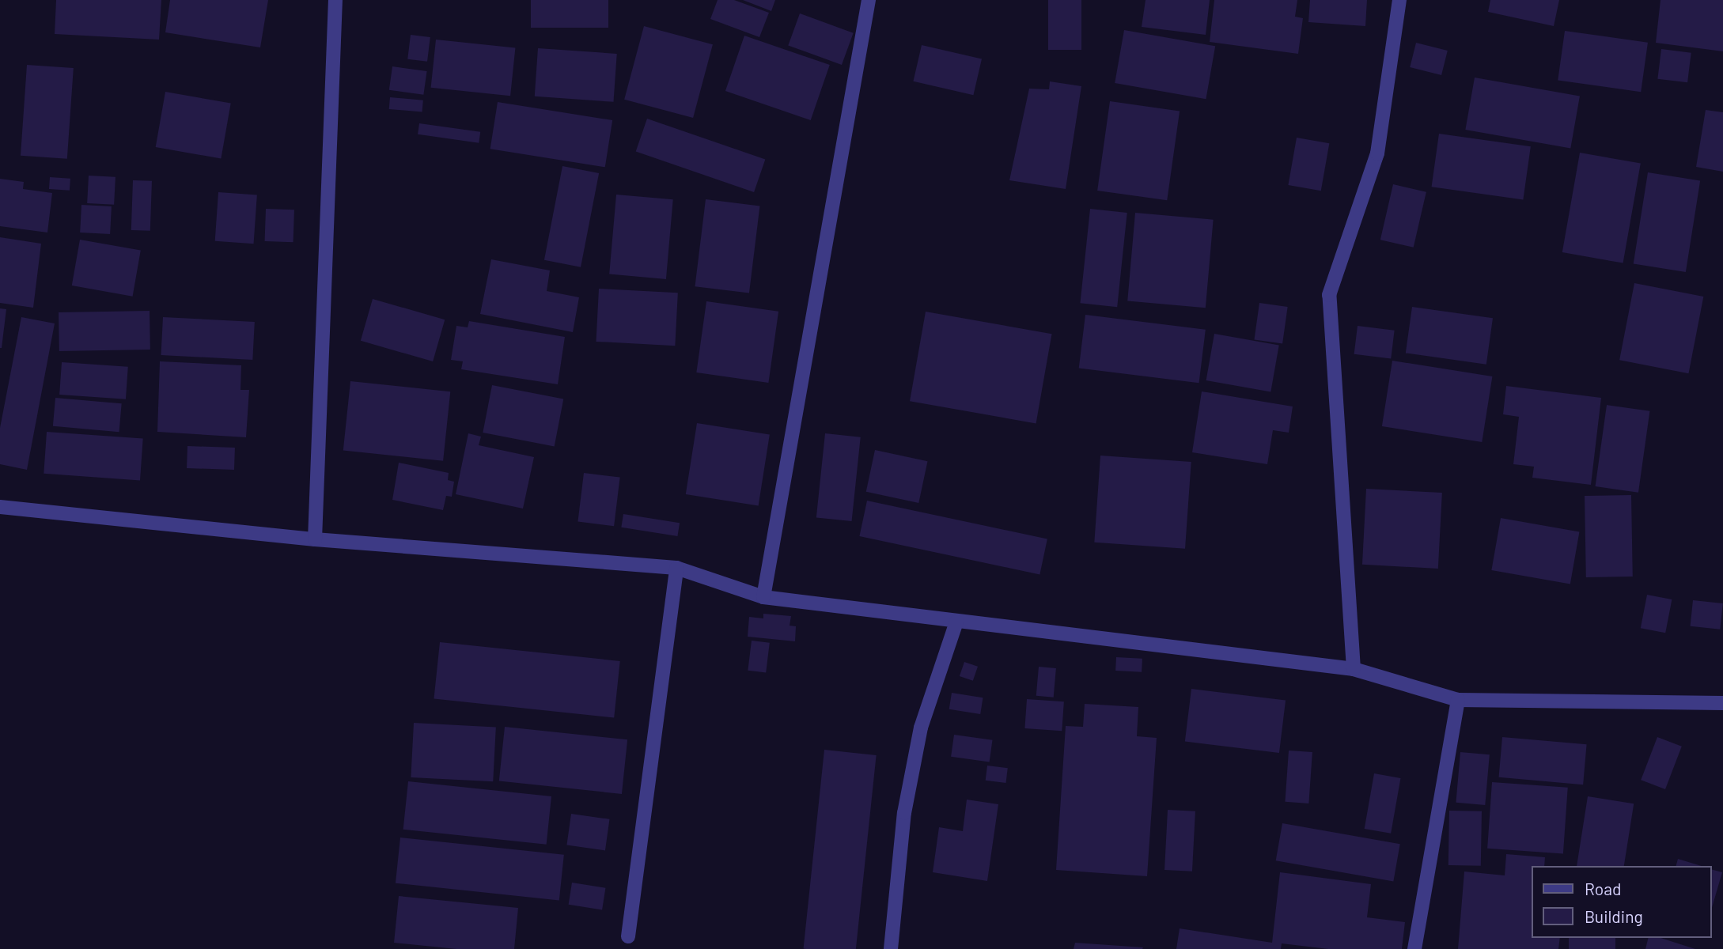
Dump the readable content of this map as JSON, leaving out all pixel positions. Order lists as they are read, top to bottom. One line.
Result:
{"legend":["Road","Building"]}
